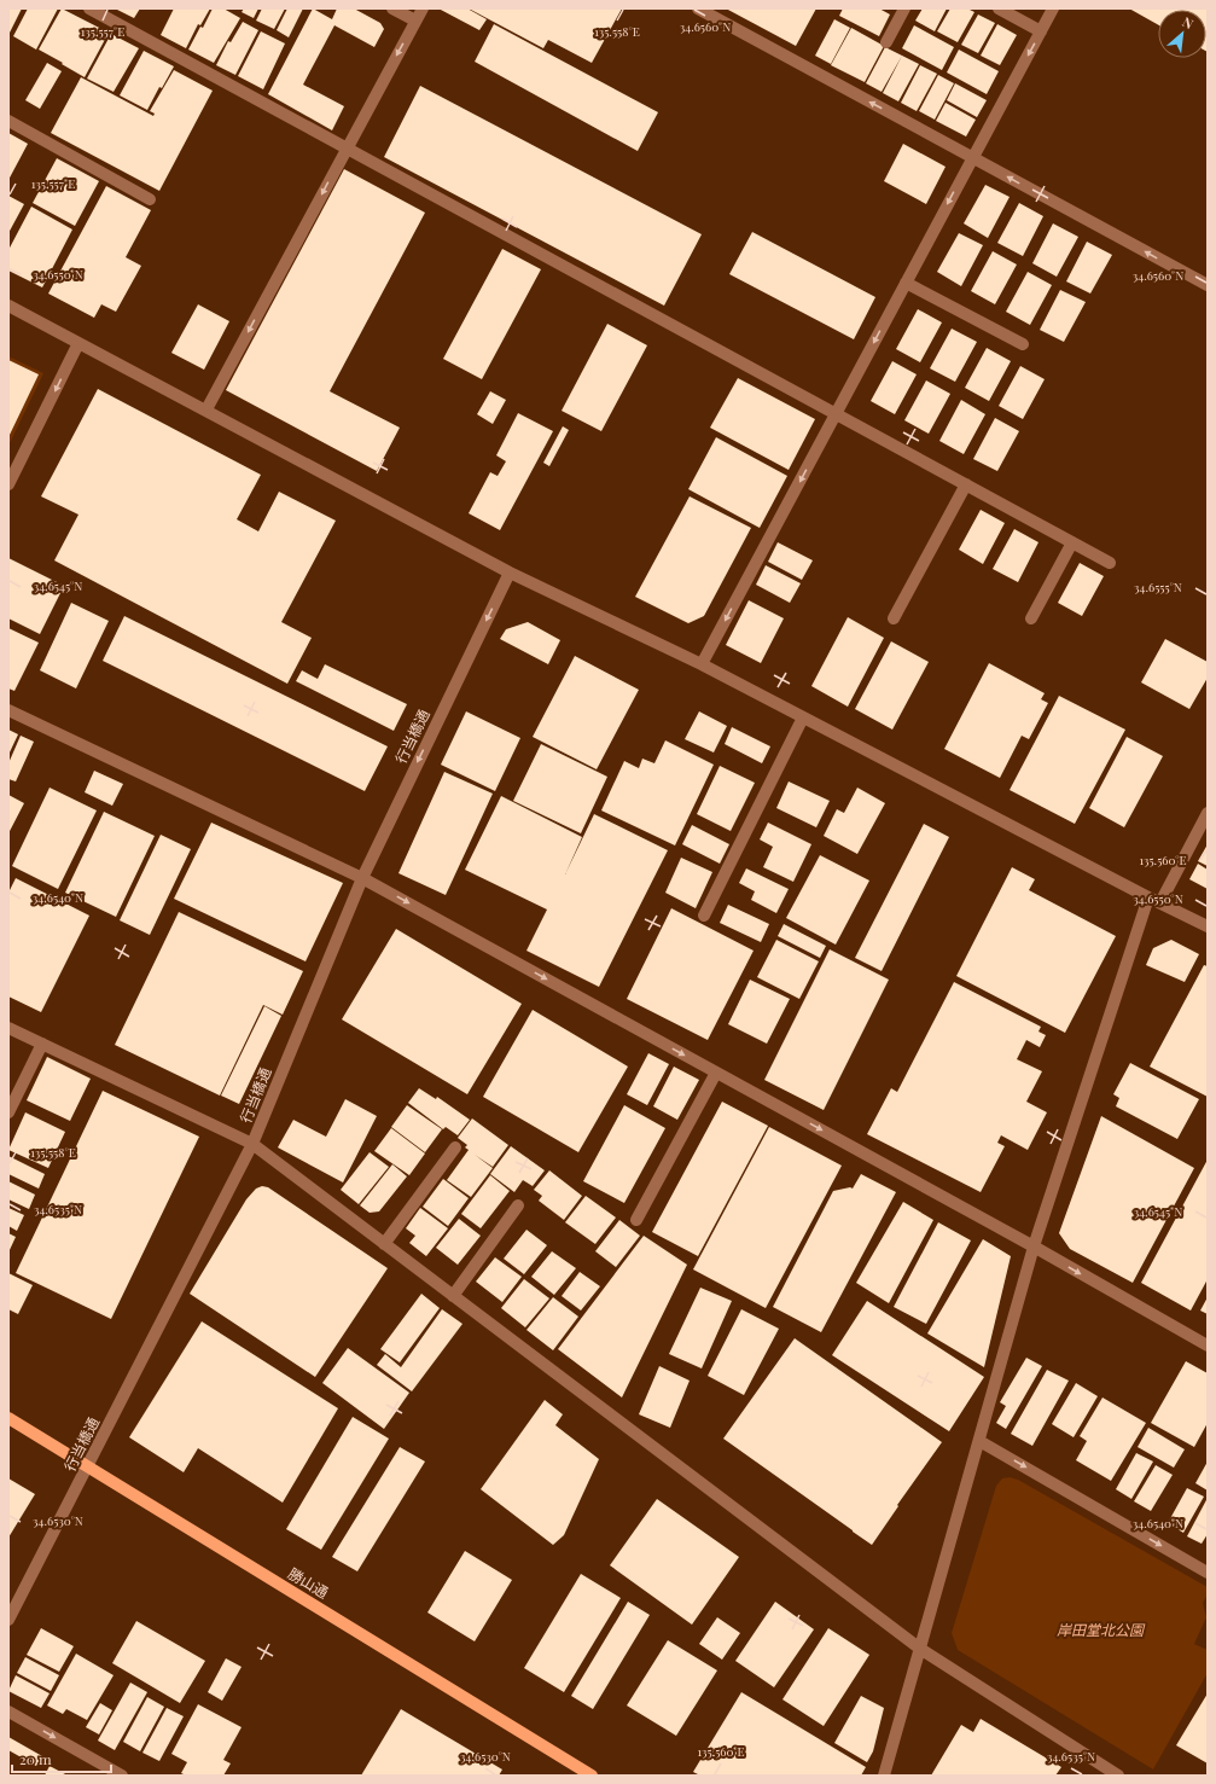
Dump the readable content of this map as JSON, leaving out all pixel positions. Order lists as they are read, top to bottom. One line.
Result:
{"streets":{"main road":["勝山通"],"street":["行当橋通"]},"crossings":[["行当橋通","勝山通"]],"parks":["岸田堂北公園"],"scale_bar":"20 m","north":"top right","coordinates":["34.6560°N","135.557°E","135.558°E","34.6550°N","34.6545°N","34.6555°N","135.560°E","34.6540°N","34.6535°N","34.6530°N"]}
